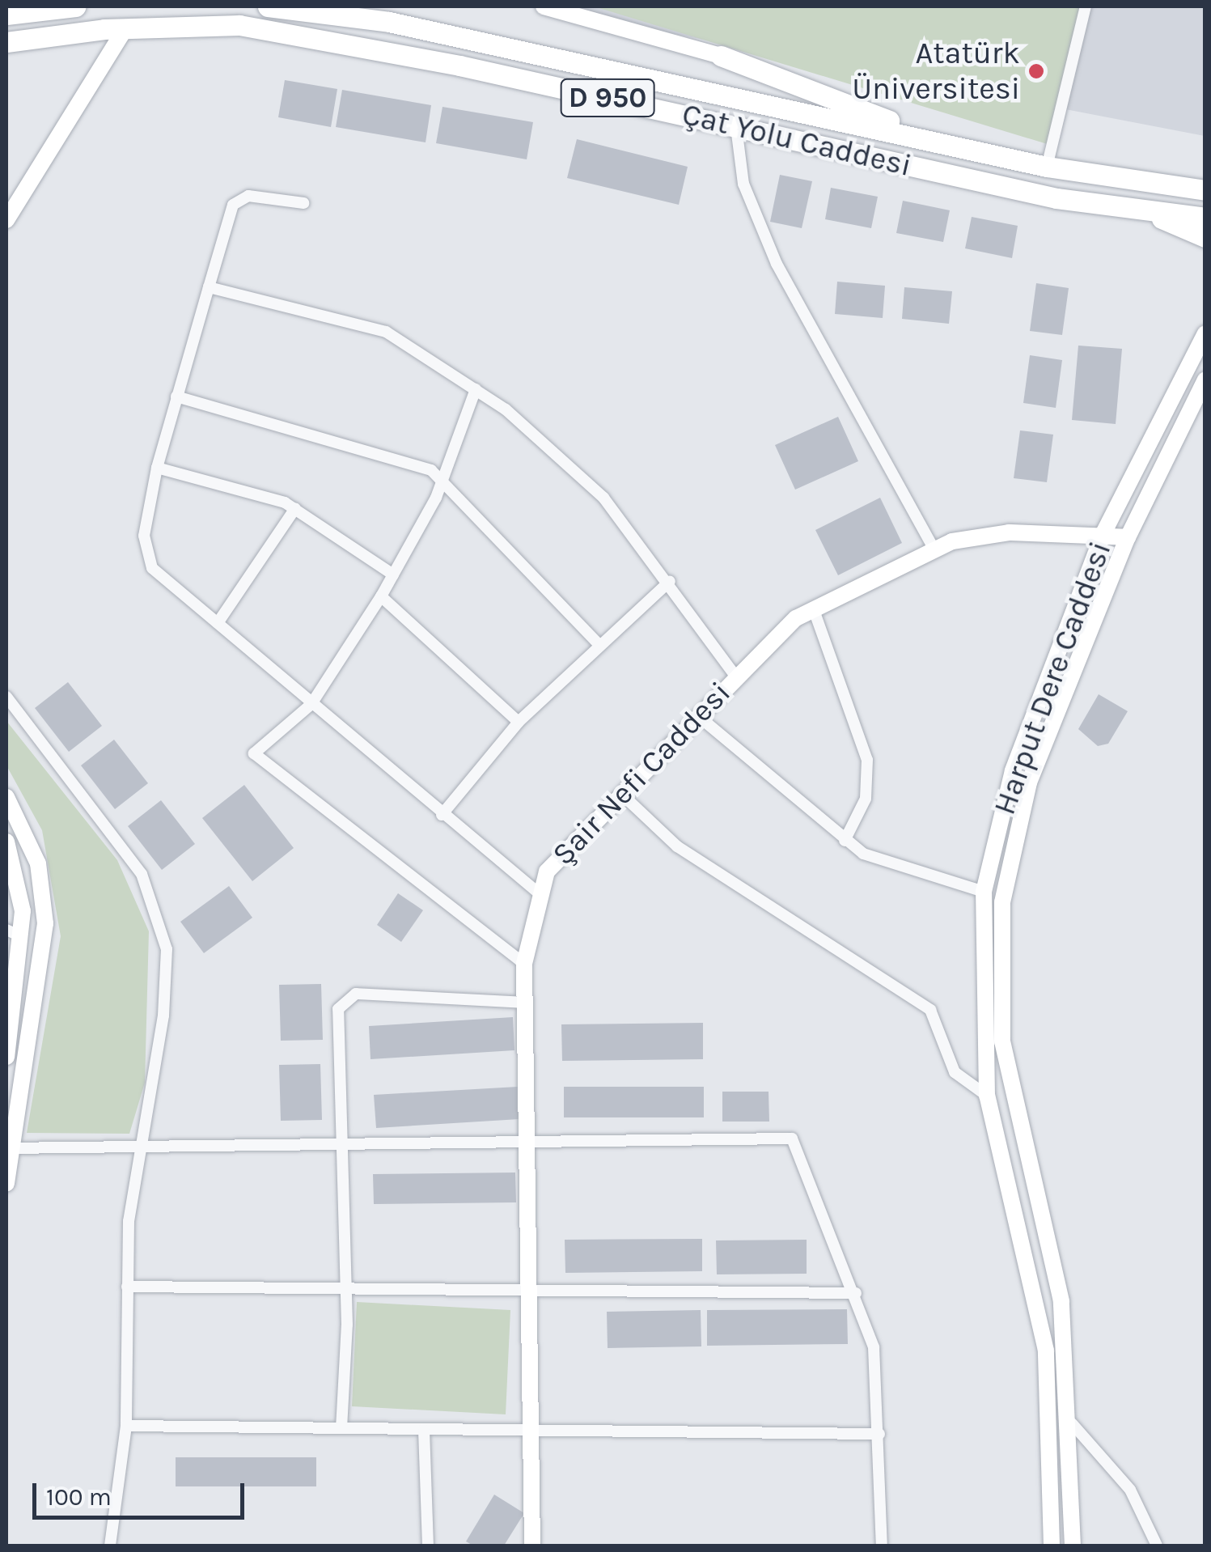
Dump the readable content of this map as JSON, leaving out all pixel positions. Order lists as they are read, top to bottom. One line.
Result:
{"streets":{"highway":["D 950","Çat Yolu Caddesi"],"street":["Harput Dere Caddesi","Şair Nefi Caddesi"]},"crossings":[["Harput Dere Caddesi","Şair Nefi Caddesi"]],"places":["Atatürk Üniversitesi"],"scale_bar":"100 m"}
